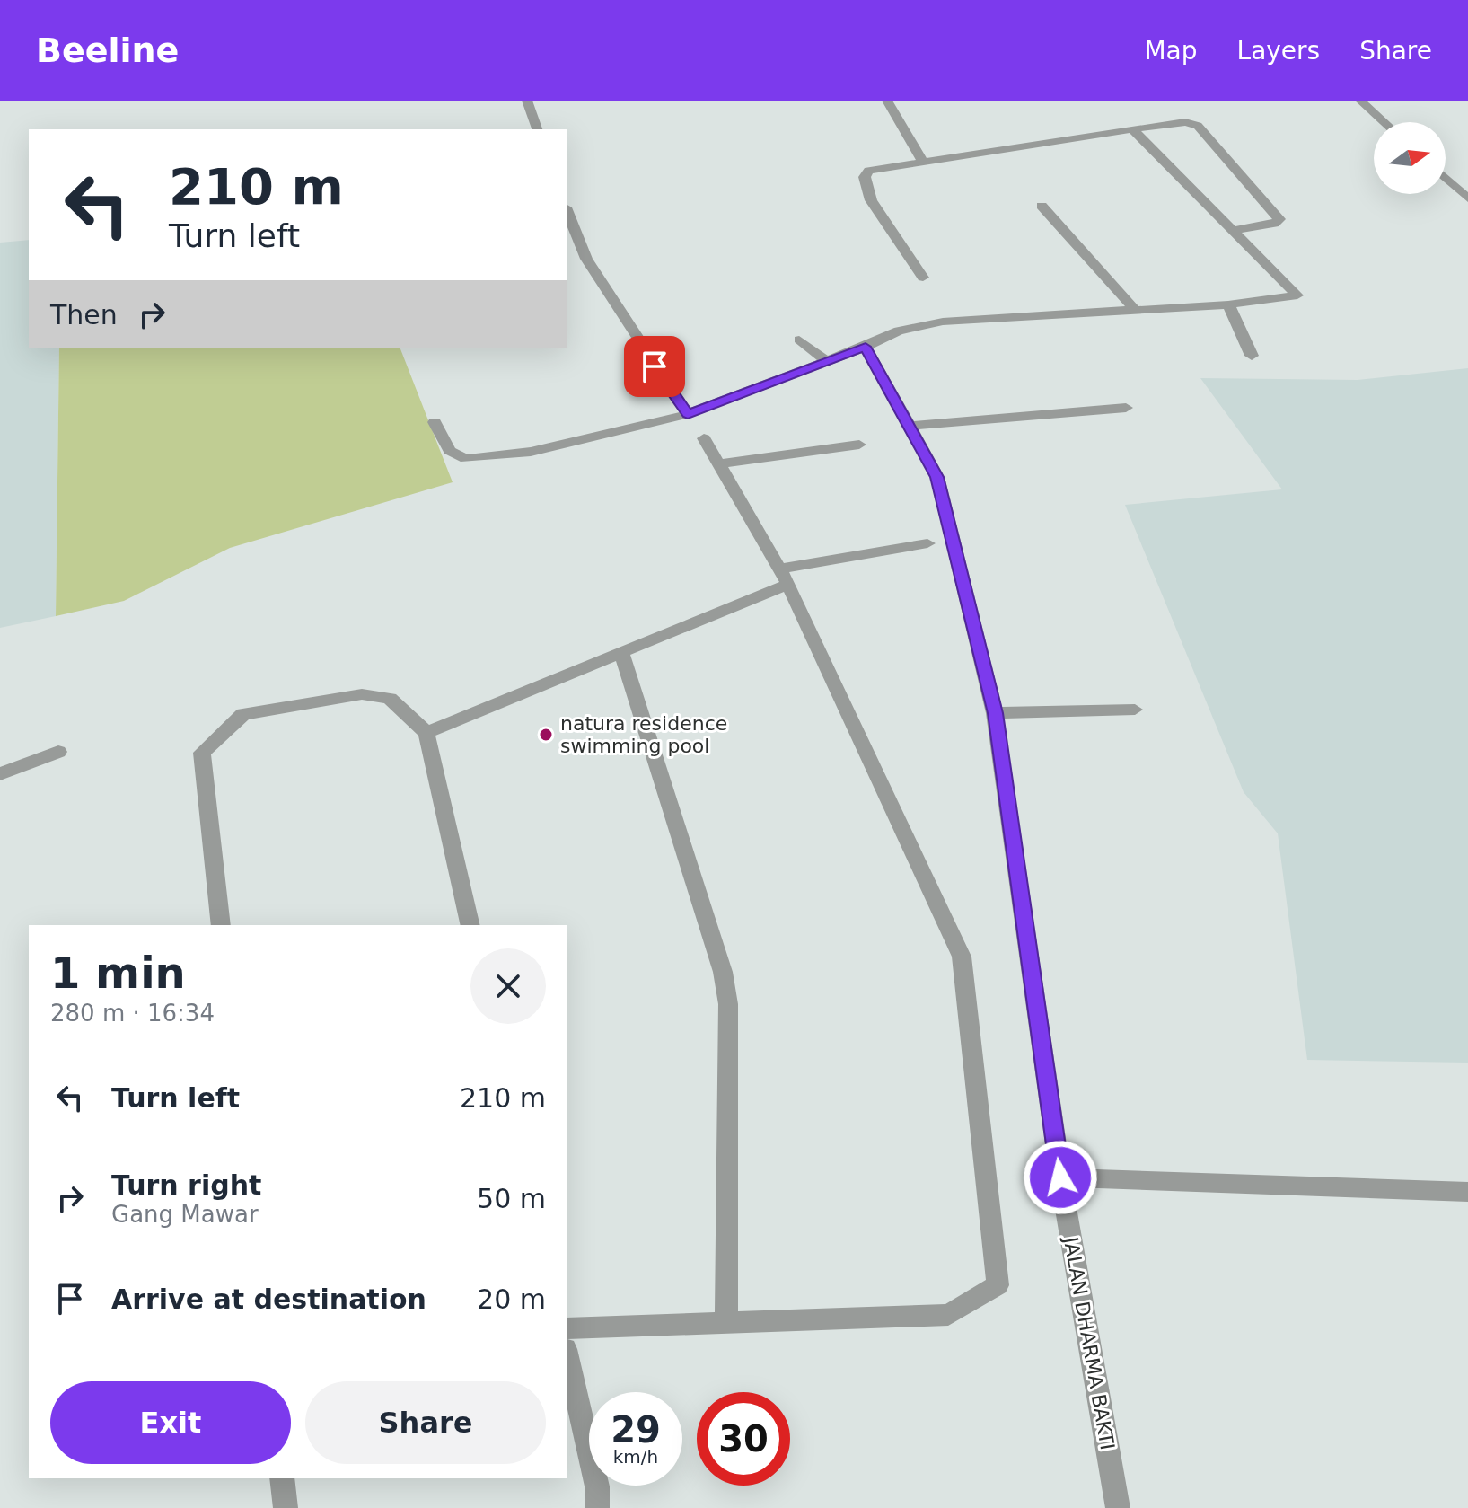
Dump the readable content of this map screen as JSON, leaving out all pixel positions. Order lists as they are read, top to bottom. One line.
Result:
{"streets":{"street":["JALAN DHARMA BAKTI"]},"places":["natura residence swimming pool"],"north":"right","page":{"header":"Beeline","nav":["Map","Layers","Share"],"turn":["210 m","Turn left"],"then":"Then","heading":["1 min","280 m · 16:34"],"list":[{"name":"Turn left","value":"210 m"},{"name":"Turn right","note":"Gang Mawar","value":"50 m"},{"name":"Arrive at destination","value":"20 m"}],"buttons":["Exit","Share"],"speed":"29 km/h","limit":"30"}}
